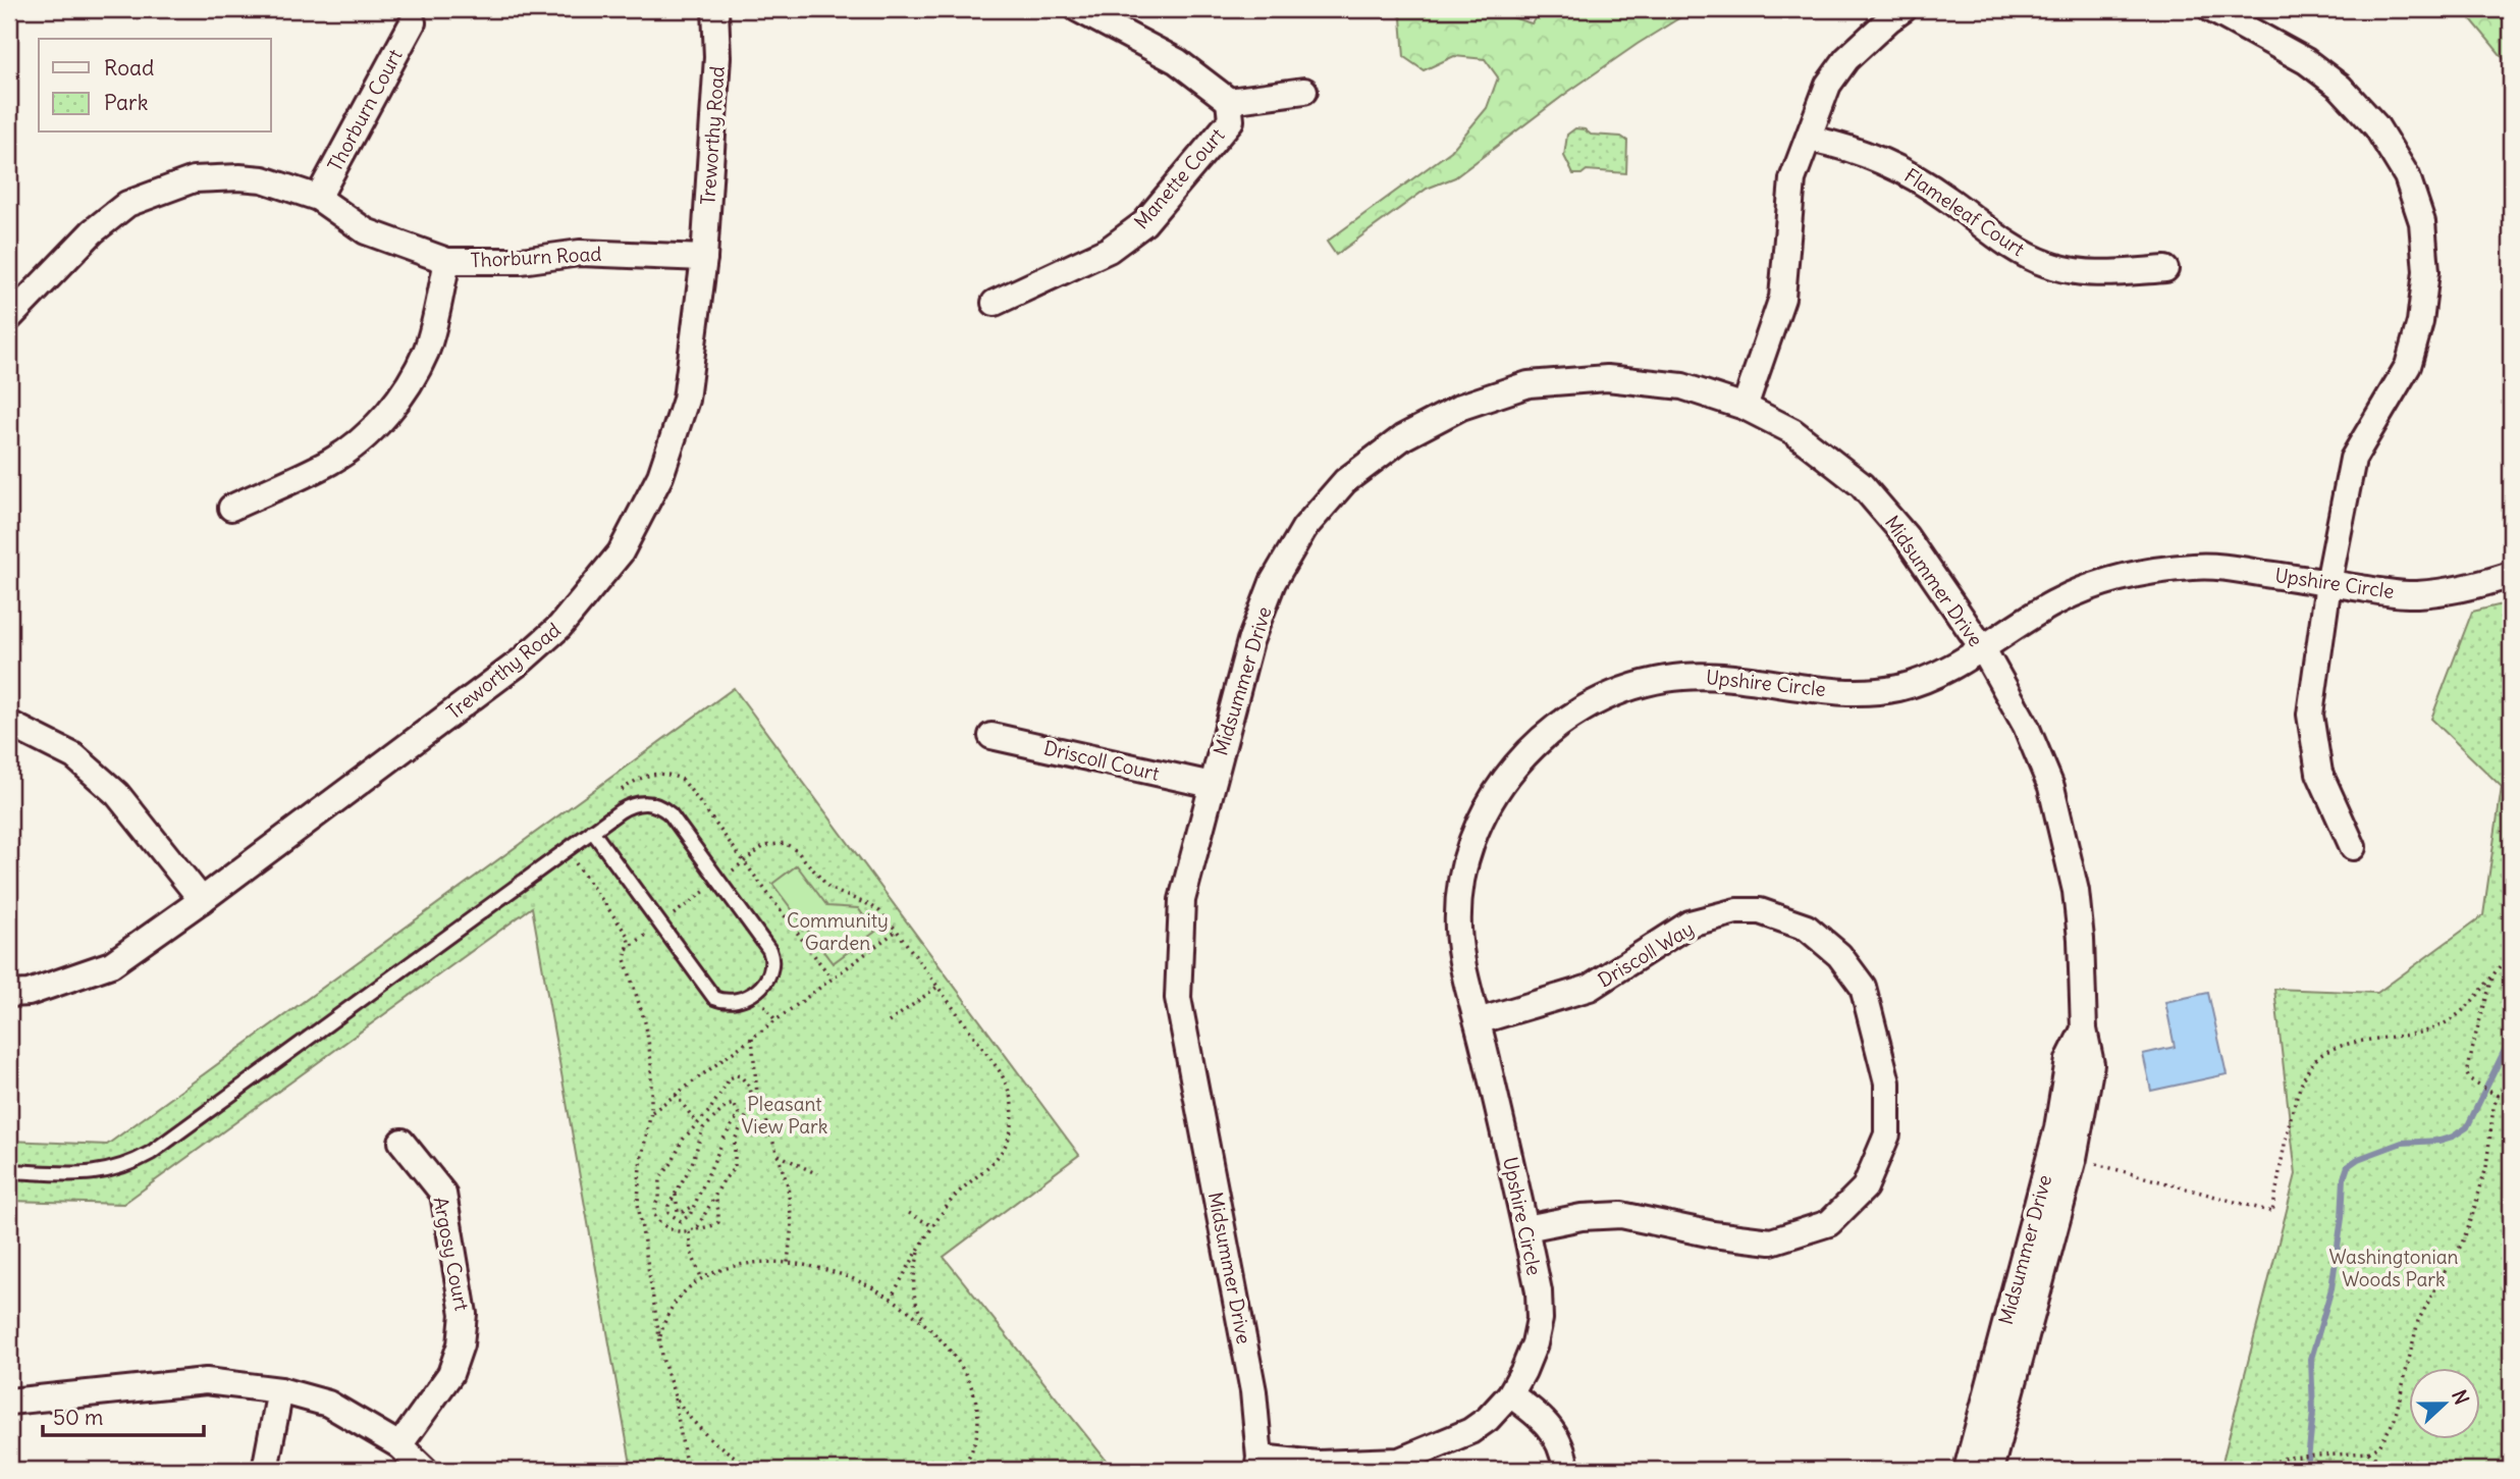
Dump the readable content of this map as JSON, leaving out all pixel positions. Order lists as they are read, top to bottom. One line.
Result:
{"streets":{"street":["Thorburn Court","Treworthy Road","Manette Court","Flameleaf Court","Thorburn Road","Midsummer Drive","Upshire Circle","Driscoll Court","Driscoll Way","Argosy Court"]},"crossings":[["Thorburn Court","Thorburn Road"],["Treworthy Road","Thorburn Road"],["Midsummer Drive","Upshire Circle"],["Midsummer Drive","Driscoll Court"],["Upshire Circle","Driscoll Way"]],"parks":["Community Garden","Pleasant View Park","Washingtonian Woods Park"],"legend":["Road","Park"],"scale_bar":"50 m","north":"right"}
